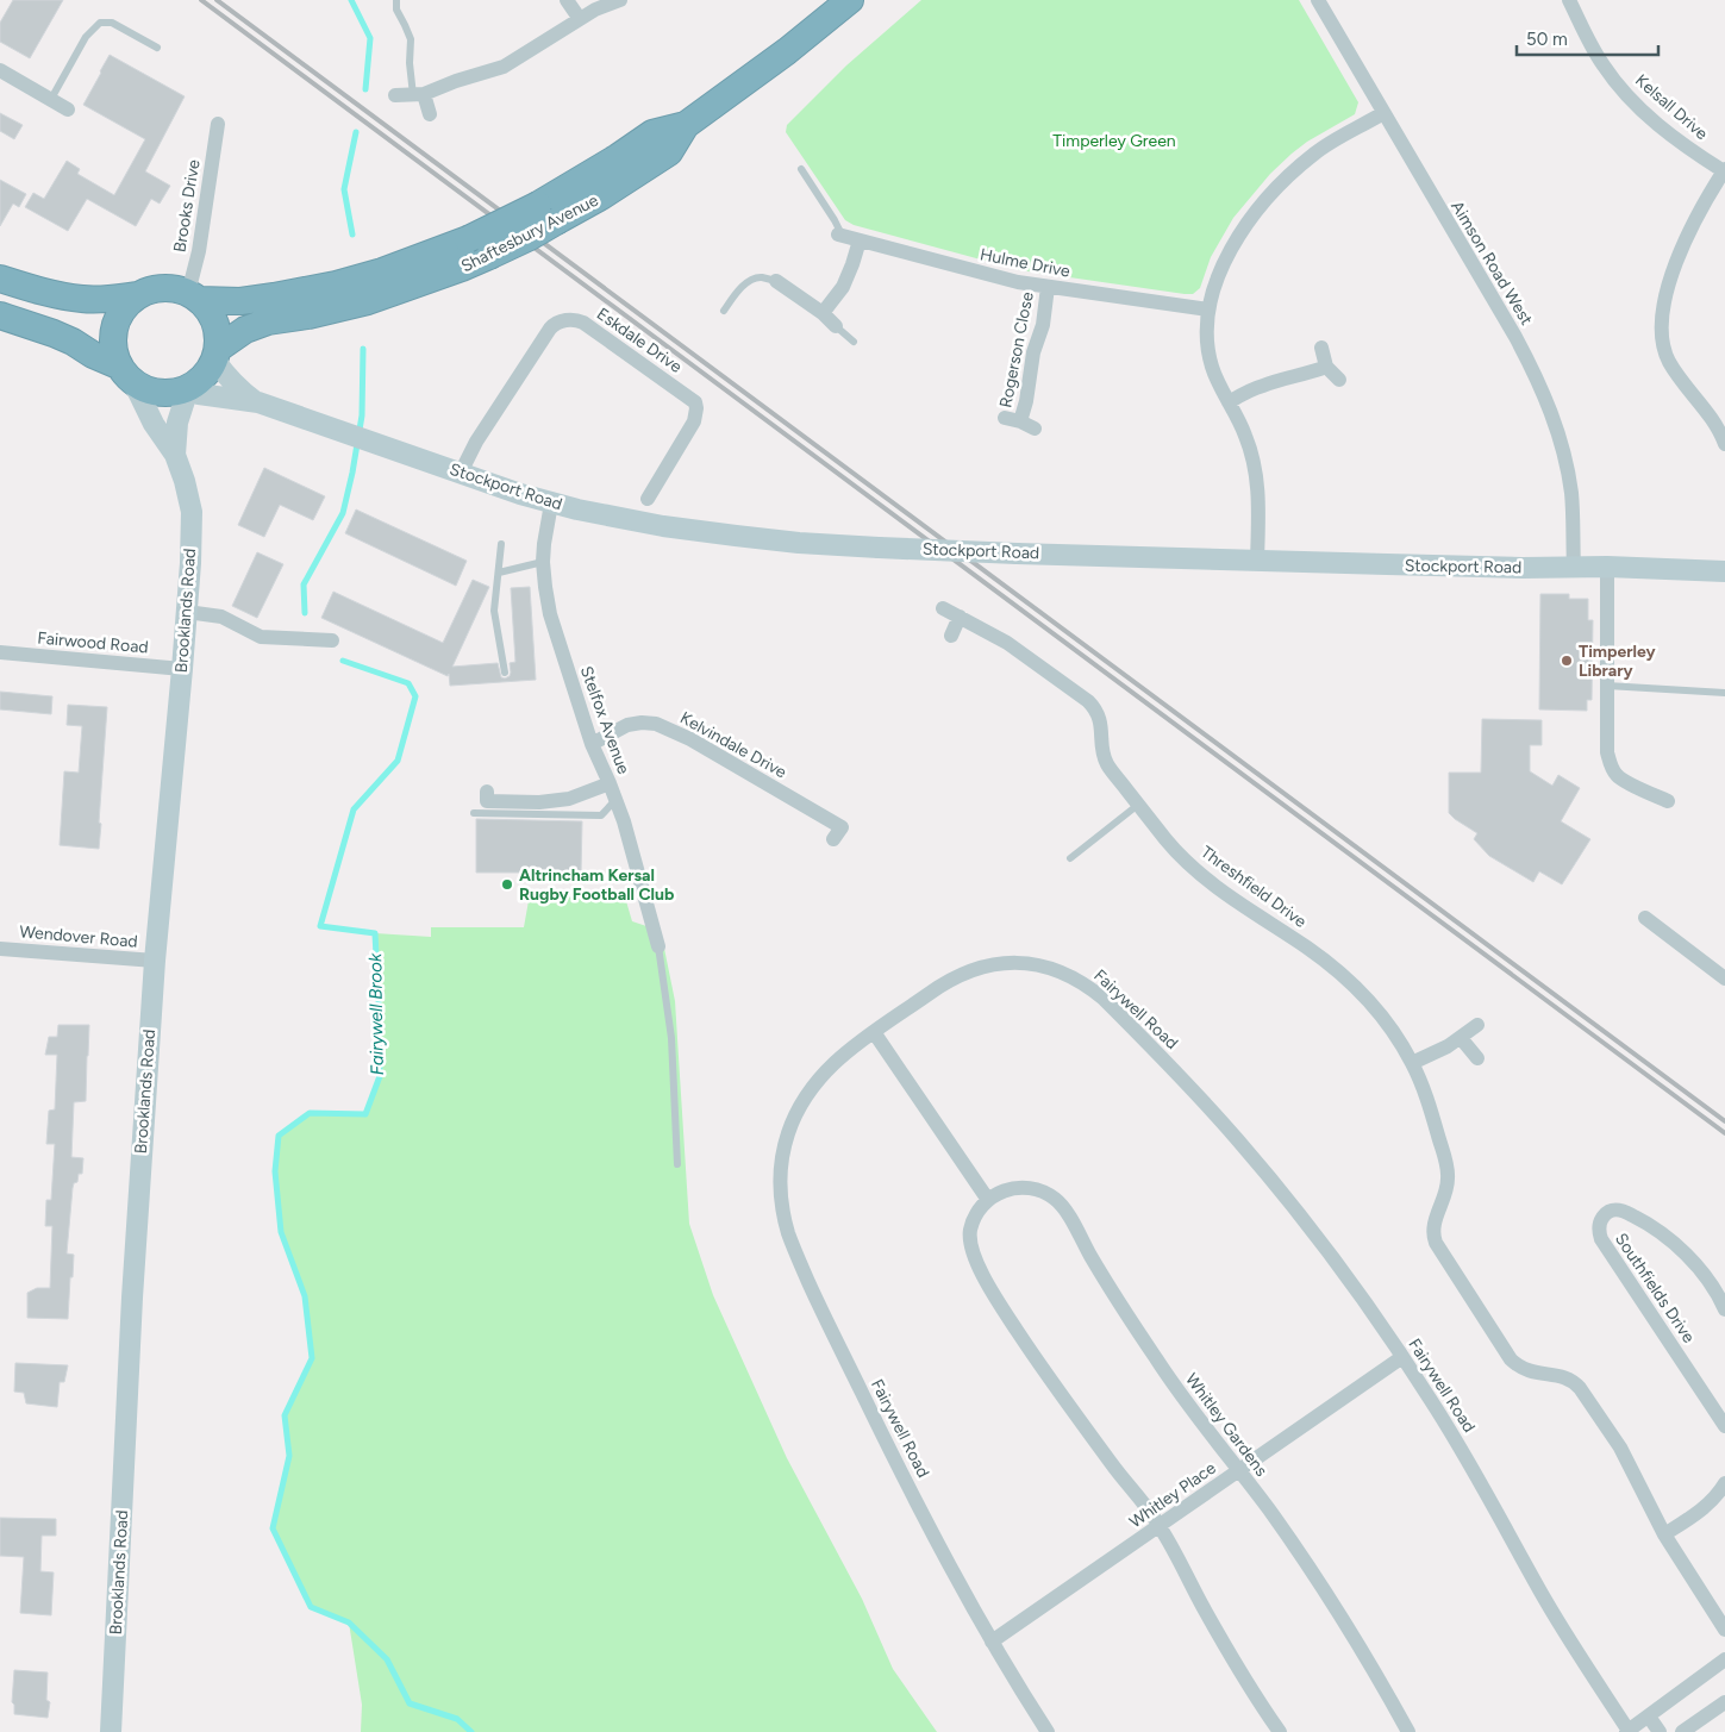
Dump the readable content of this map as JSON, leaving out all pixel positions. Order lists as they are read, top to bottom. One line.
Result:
{"streets":{"highway":["Shaftesbury Avenue"],"main road":["Stockport Road","Brooklands Road"],"street":["Kelsall Drive","Brooks Drive","Hulme Drive","Aimson Road West","Eskdale Drive","Rogerson Close","Fairwood Road","Stelfox Avenue","Kelvindale Drive","Threshfield Drive","Wendover Road","Fairywell Road","Southfields Drive","Whitley Gardens","Whitley Place"]},"crossings":[["Brooks Drive","Shaftesbury Avenue"],["Brooks Drive","Stockport Road"],["Brooks Drive","Brooklands Road"],["Shaftesbury Avenue","Stockport Road"],["Shaftesbury Avenue","Brooklands Road"],["Hulme Drive","Rogerson Close"],["Aimson Road West","Stockport Road"],["Eskdale Drive","Stockport Road"],["Stockport Road","Brooklands Road"],["Stockport Road","Stelfox Avenue"],["Brooklands Road","Fairwood Road"],["Brooklands Road","Wendover Road"],["Stelfox Avenue","Kelvindale Drive"],["Fairywell Road","Whitley Place"],["Whitley Gardens","Whitley Place"]],"water":["Fairywell Brook"],"parks":["Timperley Green"],"places":["Timperley Library","Altrincham Kersal Rugby Football Club"],"scale_bar":"50 m"}
